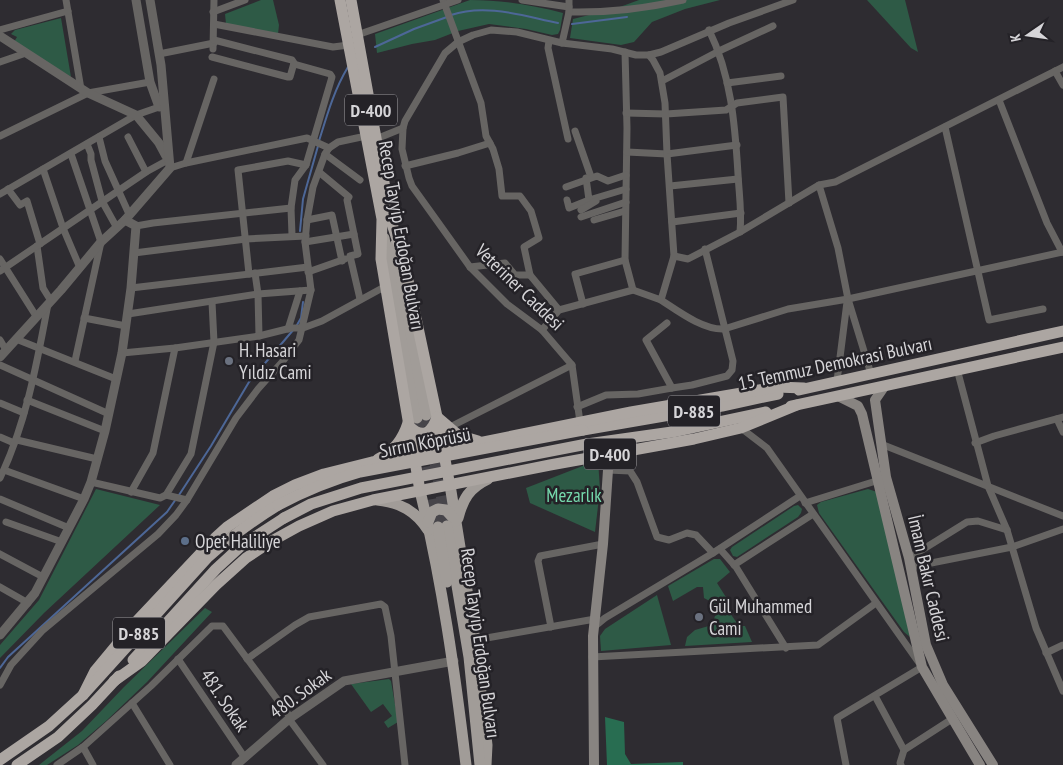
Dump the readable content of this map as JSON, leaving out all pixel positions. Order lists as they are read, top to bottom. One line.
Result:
{"streets":{"highway":["D-400","Recep Tayyip Erdoğan Bulvarı","15 Temmuz Demokrasi Bulvarı","D-885","Sırrın Köprüsü"],"main road":["İmam Bakır Caddesi"],"street":["Veteriner Caddesi","480. Sokak","481. Sokak"]},"crossings":[["D-400","Recep Tayyip Erdoğan Bulvarı"],["D-400","15 Temmuz Demokrasi Bulvarı"],["D-400","Sırrın Köprüsü"],["15 Temmuz Demokrasi Bulvarı","Sırrın Köprüsü"],["15 Temmuz Demokrasi Bulvarı","İmam Bakır Caddesi"],["D-885","Sırrın Köprüsü"],["480. Sokak","481. Sokak"]],"parks":["Mezarlık"],"places":["H. Hasari Yıldız Cami","Opet Haliliye","Gül Muhammed Cami"],"north":"left"}
